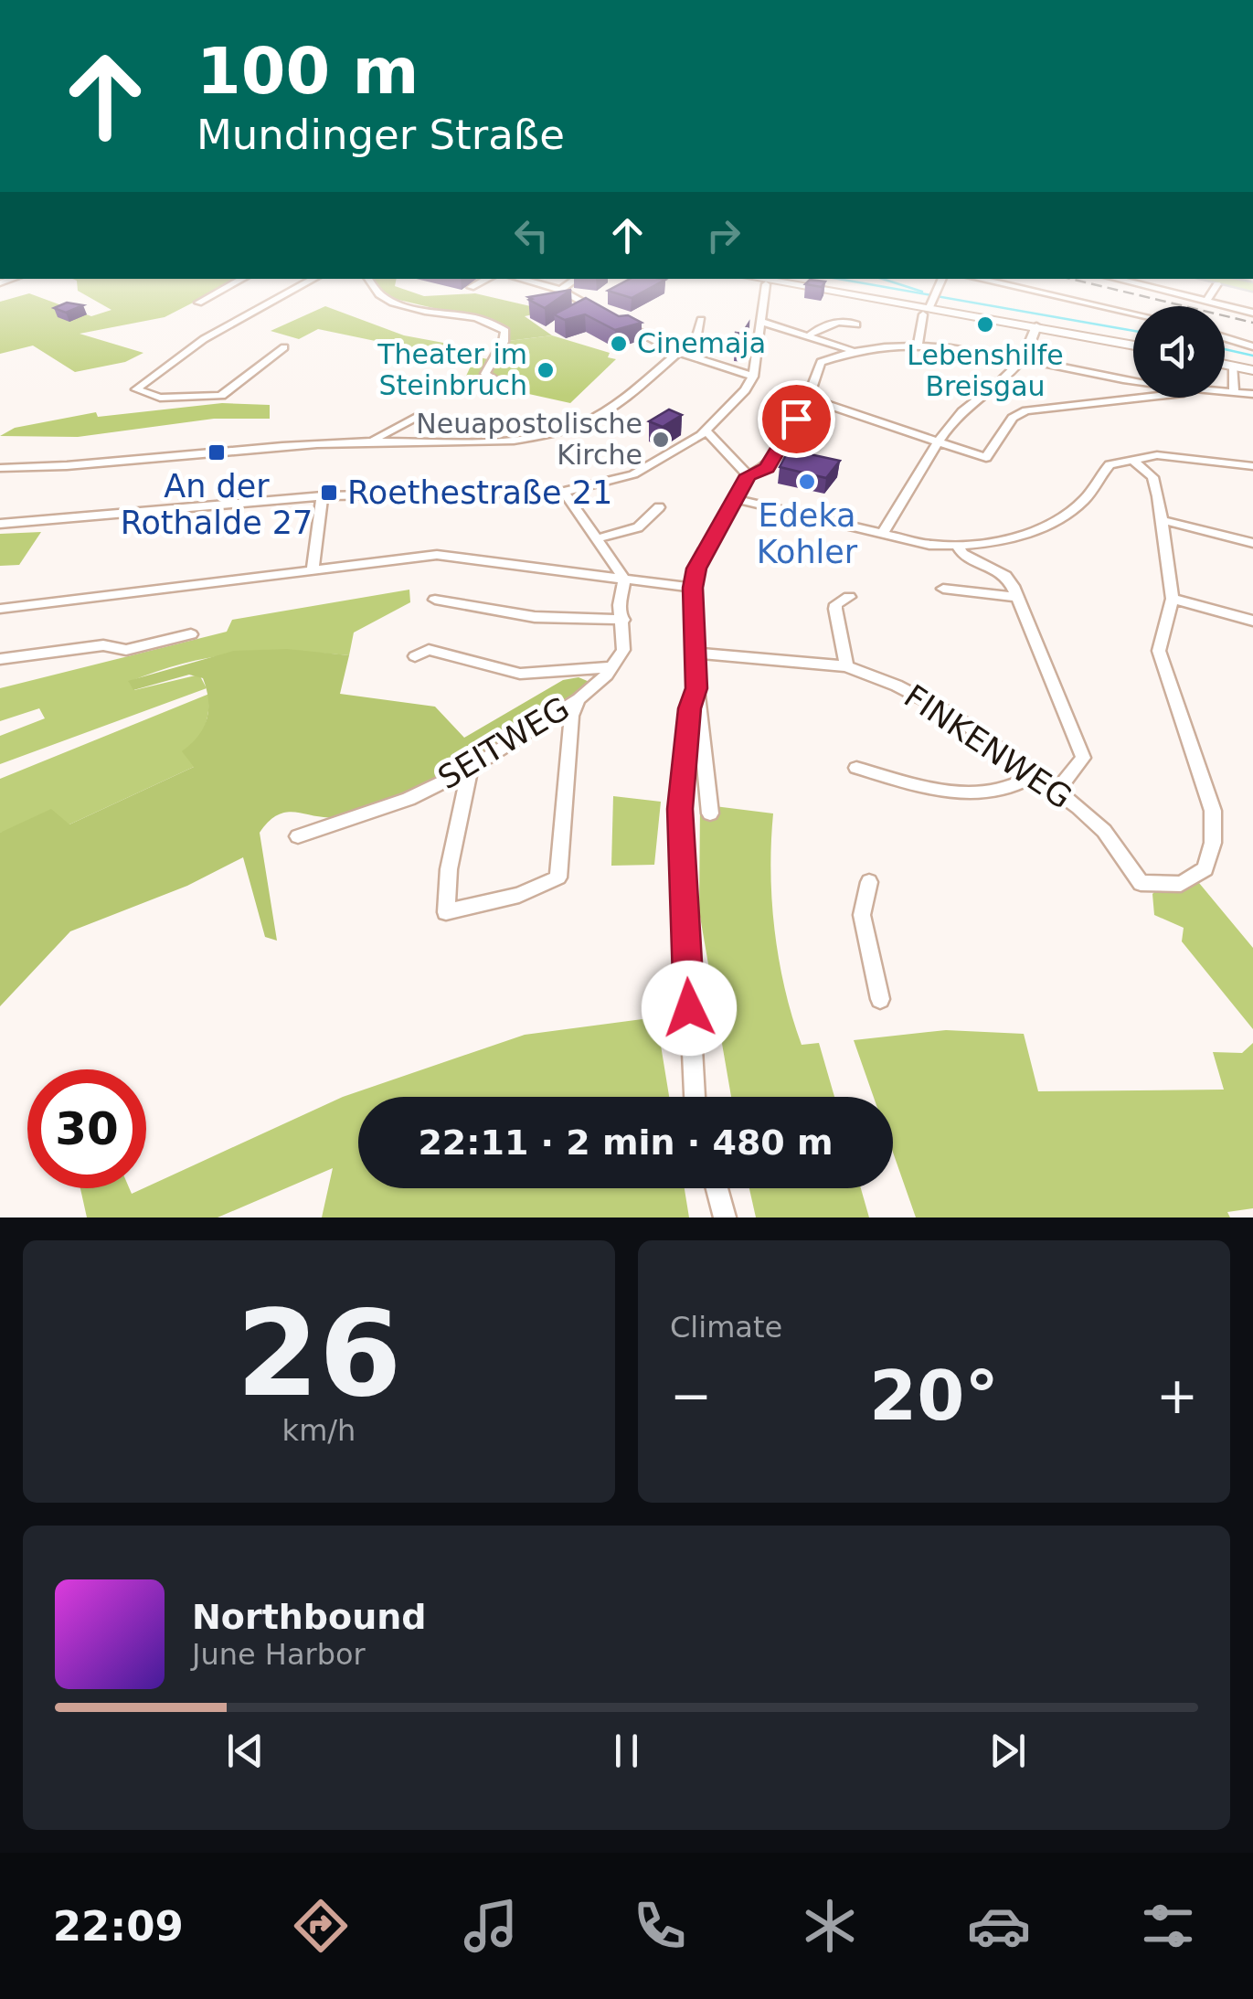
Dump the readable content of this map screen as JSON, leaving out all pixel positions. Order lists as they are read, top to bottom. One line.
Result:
{"streets":{"street":["SEITWEG","FINKENWEG"]},"places":{"other":["Lebenshilfe Breisgau","Cinemaja","Theater im Steinbruch","Neuapostolische Kirche","Edeka Kohler"],"transit":["An der Rothalde 27","Roethestraße 21"]},"page":{"turn":["100 m","Mundinger Straße"],"limit":"30","trip":"22:11 · 2 min · 480 m","tile":[["26","km/h"],"Climate"],"heat":["−","20°","+"],"song":["Northbound","June Harbor"],"tabs":"22:09"}}
